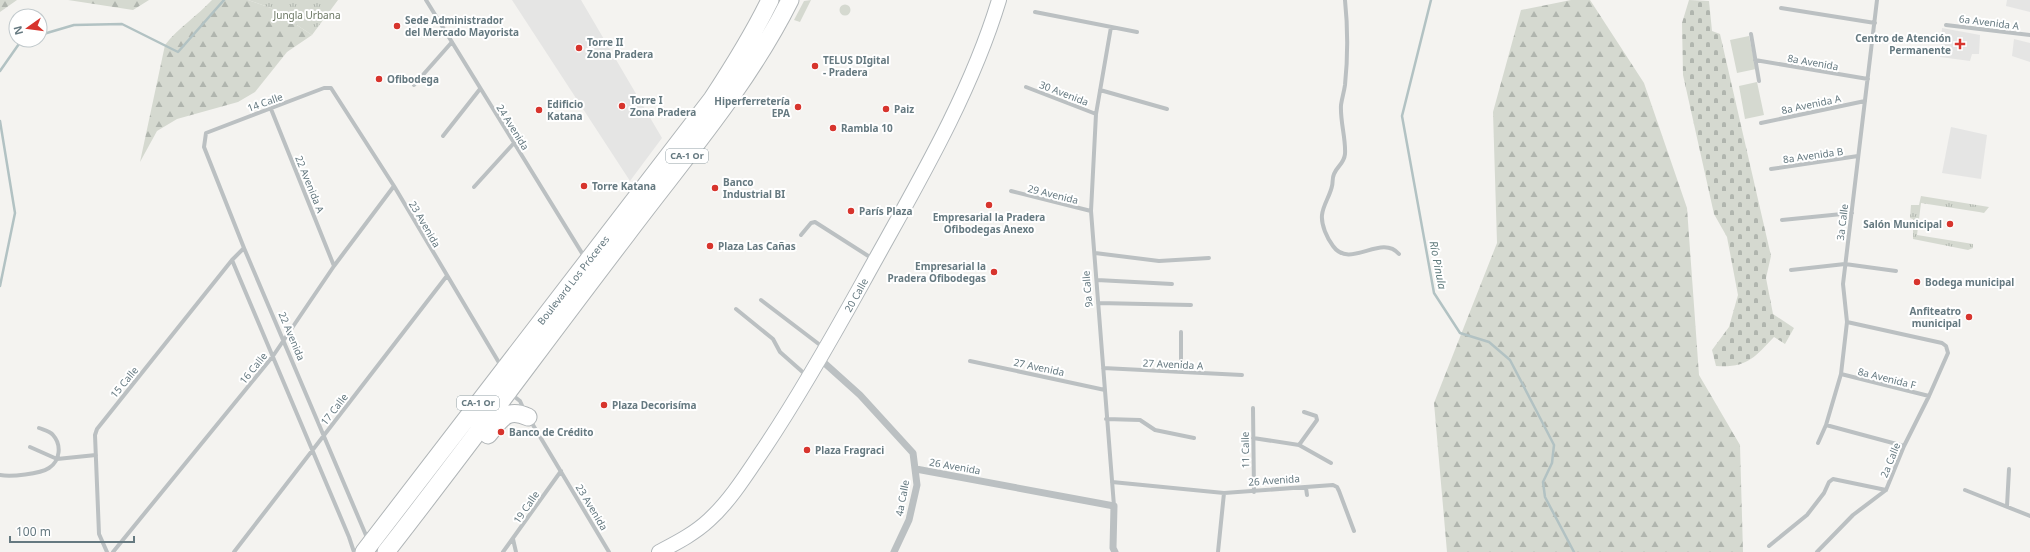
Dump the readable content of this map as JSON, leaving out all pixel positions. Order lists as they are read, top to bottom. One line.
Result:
{"streets":{"highway":["CA-1 Or","Boulevard Los Próceres"],"main road":["20 Calle"],"street":["6a Avenida A","8a Avenida","30 Avenida","14 Calle","8a Avenida A","24 Avenida","8a Avenida B","22 Avenida A","29 Avenida","3a Calle","23 Avenida","9a Calle","22 Avenida","27 Avenida A","27 Avenida","16 Calle","8a Avenida F","15 Calle","17 Calle","11 Calle","2a Calle","26 Avenida","4a Calle","19 Calle"]},"crossings":[["8a Avenida","3a Calle"],["30 Avenida","9a Calle"],["14 Calle","22 Avenida A"],["14 Calle","23 Avenida"],["14 Calle","22 Avenida"],["8a Avenida A","3a Calle"],["24 Avenida","Boulevard Los Próceres"],["8a Avenida B","3a Calle"],["22 Avenida A","16 Calle"],["29 Avenida","9a Calle"],["3a Calle","8a Avenida F"],["3a Calle","2a Calle"],["23 Avenida","Boulevard Los Próceres"],["23 Avenida","16 Calle"],["23 Avenida","17 Calle"],["23 Avenida","19 Calle"],["Boulevard Los Próceres","22 Avenida"],["9a Calle","27 Avenida A"],["9a Calle","27 Avenida"],["9a Calle","26 Avenida"],["20 Calle","26 Avenida"],["22 Avenida","16 Calle"],["22 Avenida","15 Calle"],["22 Avenida","17 Calle"],["8a Avenida F","2a Calle"],["11 Calle","26 Avenida"],["26 Avenida","4a Calle"]],"water":["Río Pinula"],"parks":["Jungla Urbana"],"places":{"other":["Sede Administrador del Mercado Mayorista","Torre II Zona Pradera","TELUS DIgital - Pradera","Ofibodega","Torre I Zona Pradera","Hiperferretería EPA","Paiz","Edificio Katana","Rambla 10","Torre Katana","Banco Industrial BI","Empresarial la Pradera Ofibodegas Anexo","París Plaza","Salón Municipal","Plaza Las Cañas","Empresarial la Pradera Ofibodegas","Bodega municipal","Anfiteatro municipal","Plaza Decorisíma","Banco de Crédito","Plaza Fragraci"],"health":["Centro de Atención Permanente"]},"scale_bar":"100 m","north":"left"}
